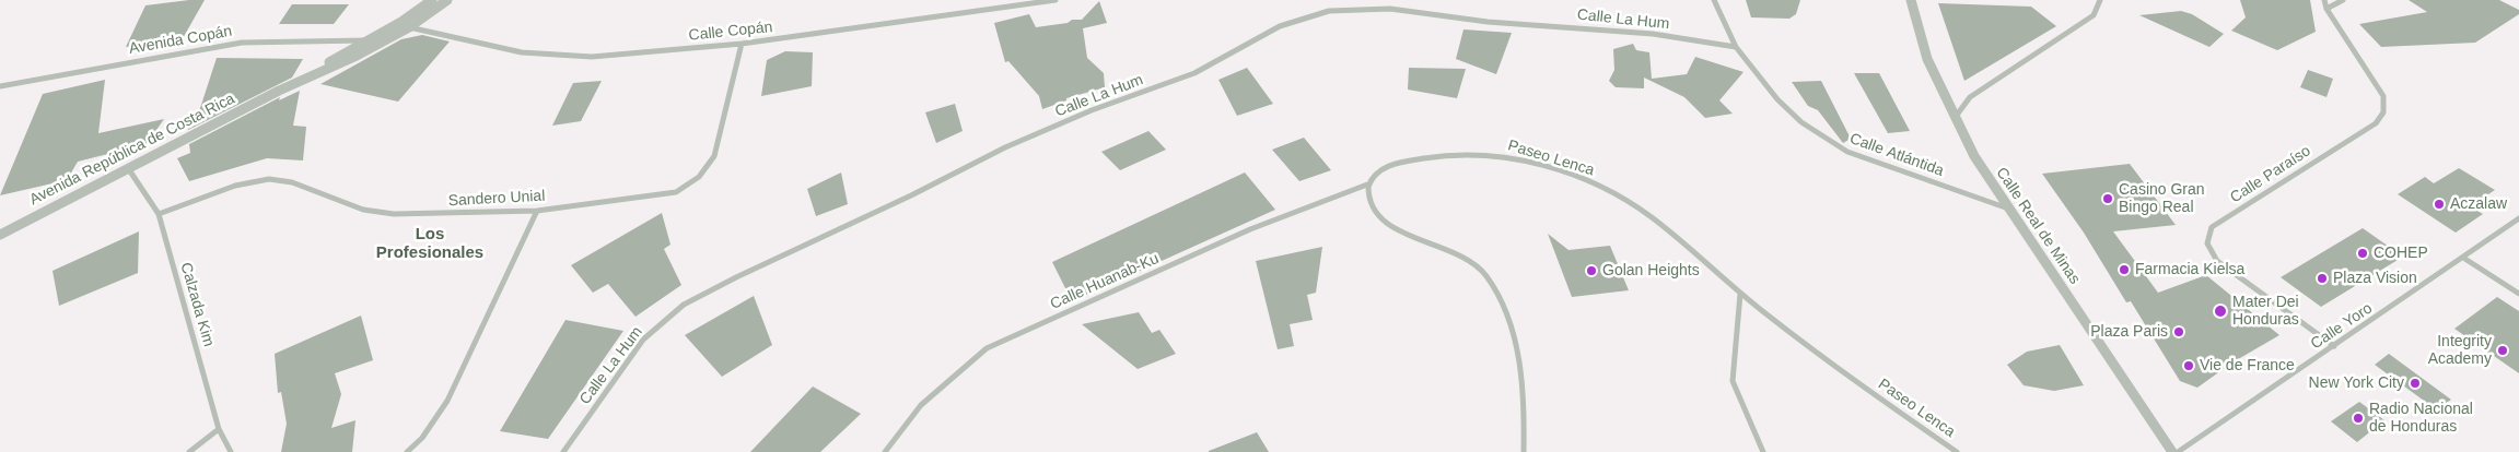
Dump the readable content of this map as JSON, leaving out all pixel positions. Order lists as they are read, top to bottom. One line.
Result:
{"streets":{"street":["Calle La Hum","Calle Copán","Avenida Copán","Avenida República de Costa Rica","Calle Atlántida","Paseo Lenca","Calle Paraíso","Sandero Unial","Calle Real de Minas","Calle Huanab-Ku","Calzada Kim","Calle Yoro"]},"crossings":[["Calle La Hum","Calle Atlántida"],["Calle Copán","Avenida República de Costa Rica"],["Calle Copán","Sandero Unial"],["Avenida Copán","Avenida República de Costa Rica"],["Avenida República de Costa Rica","Calzada Kim"],["Calle Atlántida","Calle Real de Minas"],["Paseo Lenca","Calle Huanab-Ku"],["Calle Paraíso","Calle Yoro"],["Sandero Unial","Calzada Kim"]],"districts":["Los Profesionales"],"places":["Casino Gran Bingo Real","Aczalaw","COHEP","Farmacia Kielsa","Golan Heights","Plaza Vision","Mater Dei Honduras","Plaza Paris","Integrity Academy","Vie de France","New York City","Radio Nacional de Honduras"]}
